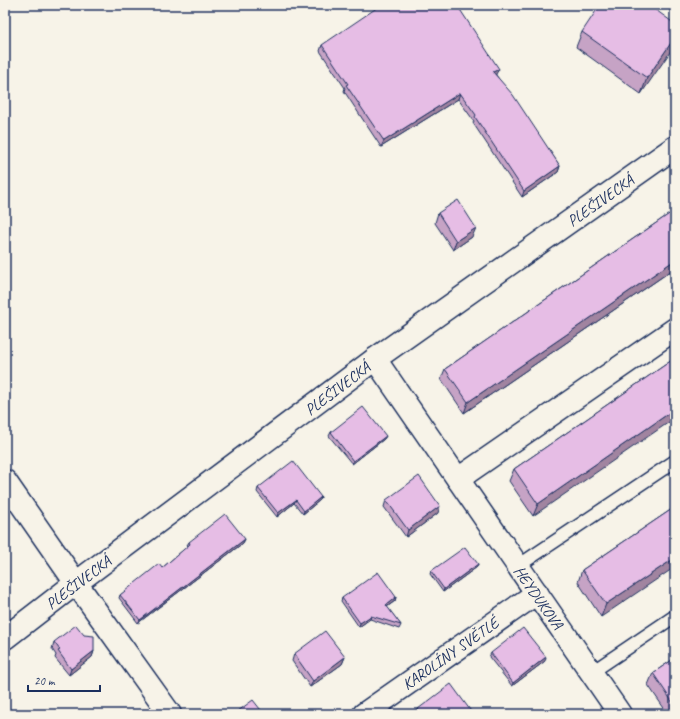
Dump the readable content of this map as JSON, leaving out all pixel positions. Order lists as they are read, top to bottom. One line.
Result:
{"streets":{"street":["PLEŠIVECKÁ","HEYDUKOVA","KAROLÍNY SVĚTLÉ"]},"crossings":[["PLEŠIVECKÁ","HEYDUKOVA"],["HEYDUKOVA","KAROLÍNY SVĚTLÉ"]],"scale_bar":"20 m"}
